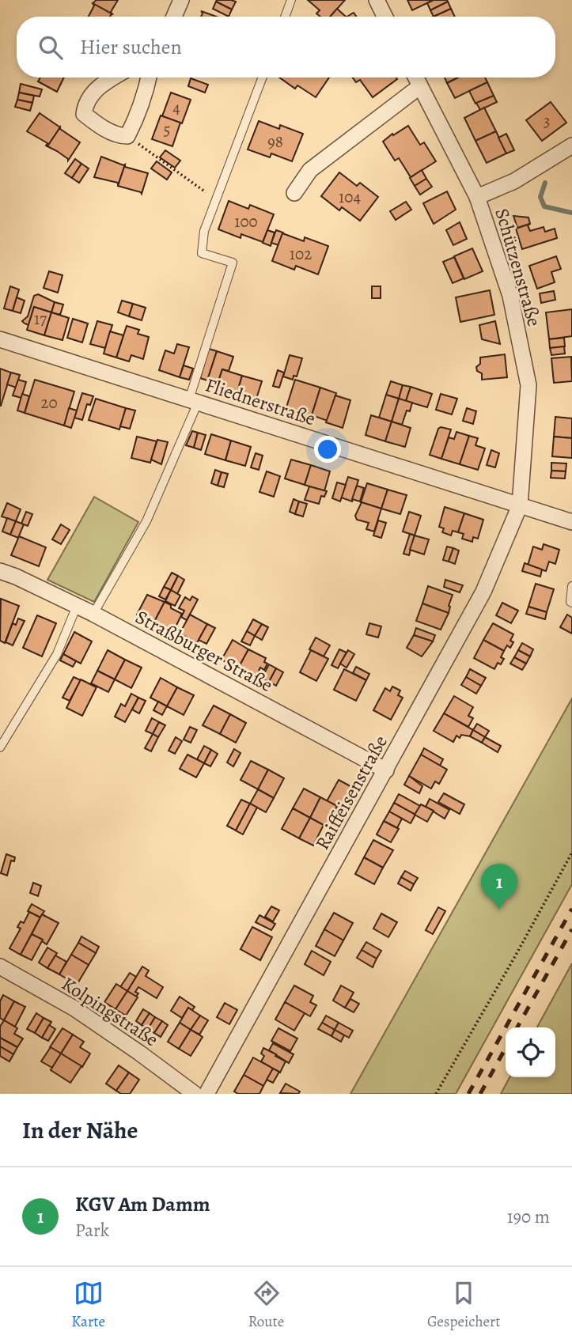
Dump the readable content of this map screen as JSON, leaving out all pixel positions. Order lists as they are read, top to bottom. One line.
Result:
{"streets":{"street":["Schützenstraße","Fliednerstraße","Straßburger Straße","Raiffeisenstraße","Kolpingstraße"]},"crossings":[["Schützenstraße","Fliednerstraße"],["Schützenstraße","Raiffeisenstraße"],["Fliednerstraße","Raiffeisenstraße"],["Straßburger Straße","Raiffeisenstraße"]],"house_numbers":["4","3","5","98","104","100","102","17","20"],"page":{"search":"Hier suchen","pins":"1","heading":"In der Nähe","list":[{"mark":"1","name":"KGV Am Damm","note":"Park","value":"190 m"}],"nav":["Karte","Route","Gespeichert"]}}
